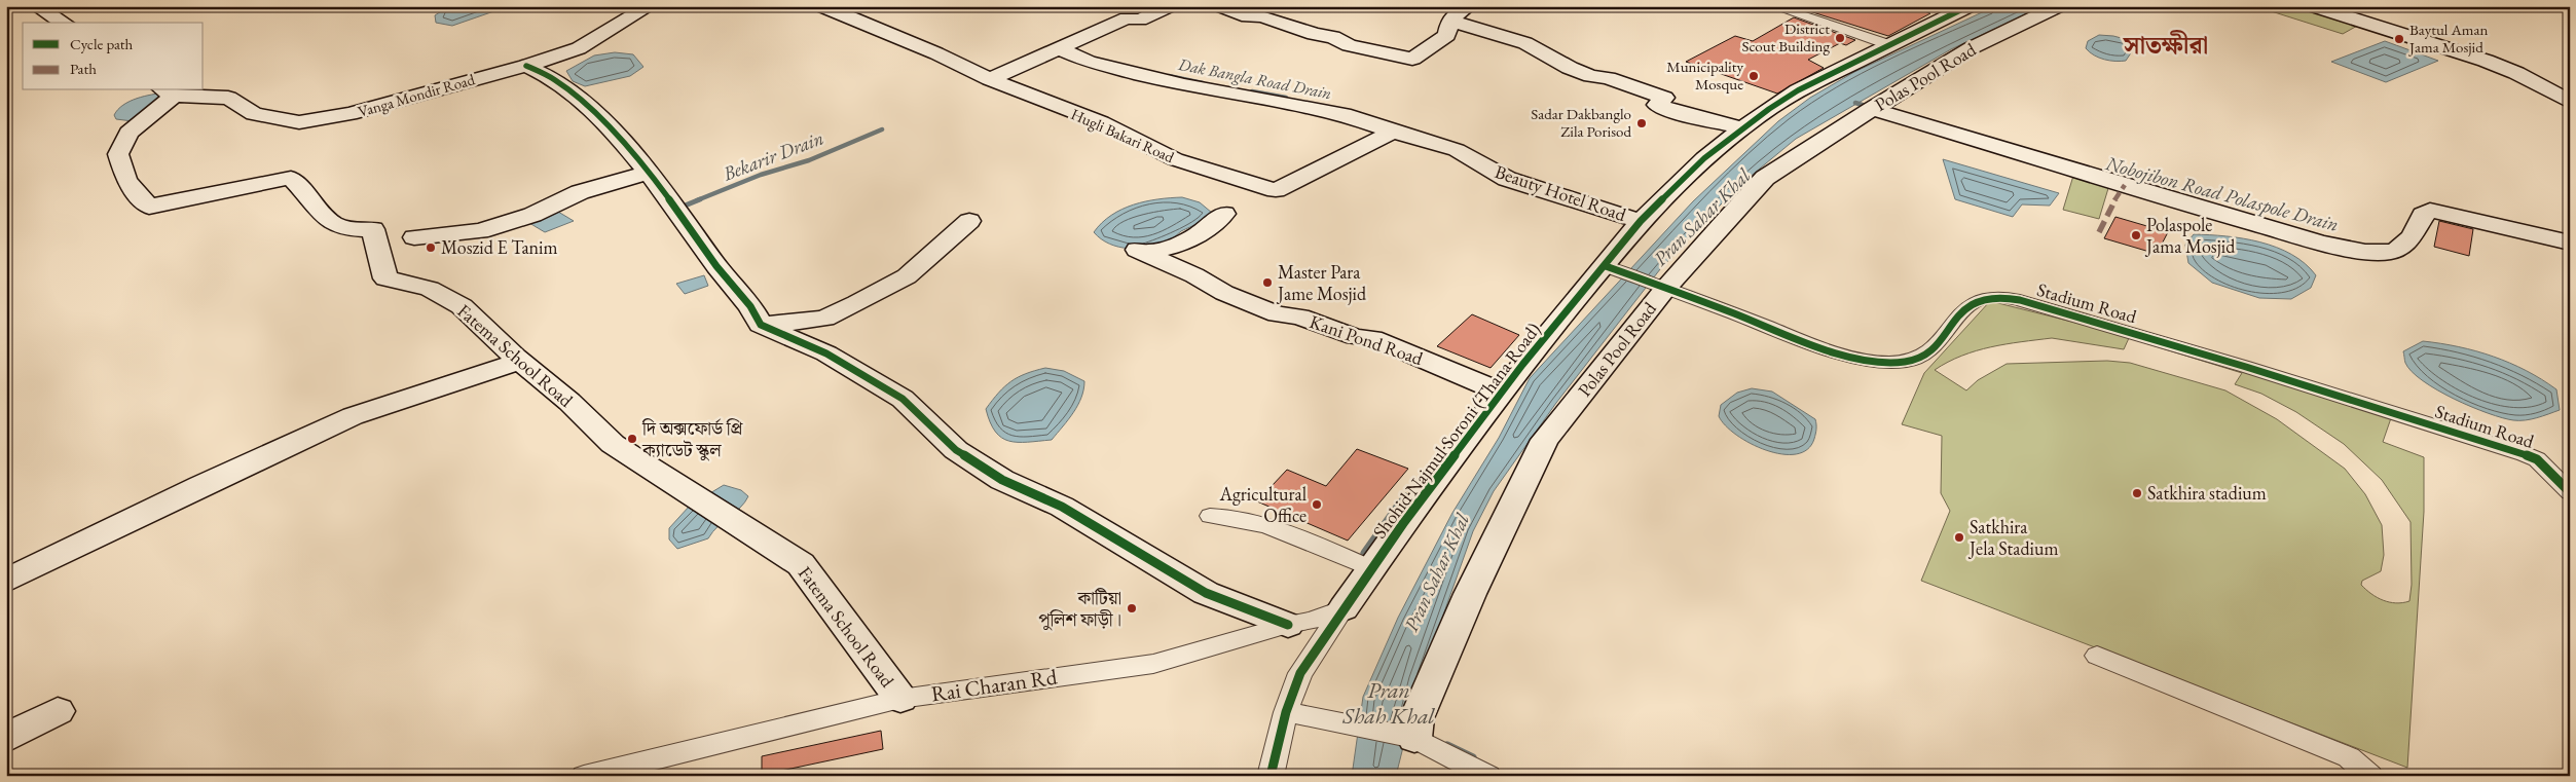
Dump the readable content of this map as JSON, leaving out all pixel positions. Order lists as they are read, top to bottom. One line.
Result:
{"streets":{"street":["Polas Pool Road","Vanga Mondir Road","Hugli Bakari Road","Beauty Hotel Road","Stadium Road","Kani Pond Road","Fatema School Road","Shohid Najmul Soroni (Thana Road)","Rai Charan Rd"]},"crossings":[["Polas Pool Road","Stadium Road"],["Vanga Mondir Road","Fatema School Road"],["Hugli Bakari Road","Beauty Hotel Road"],["Beauty Hotel Road","Shohid Najmul Soroni (Thana Road)"],["Stadium Road","Shohid Najmul Soroni (Thana Road)"],["Kani Pond Road","Shohid Najmul Soroni (Thana Road)"],["Fatema School Road","Rai Charan Rd"],["Shohid Najmul Soroni (Thana Road)","Rai Charan Rd"]],"districts":["সাতক্ষীরা"],"water":["Dak Bangla Road Drain","Bekarir Drain","Nobojibon Road Polaspole Drain","Pran Sahar Khal","Pran Shah Khal"],"places":["District Scout Building","Baytul Aman Jama Mosjid","Municipality Mosque","Sadar Dakbanglo Zila Porisod","Polaspole Jama Mosjid","Moszid E Tanim","Master Para Jame Mosjid","দি অক্সফোর্ড প্রি ক্যাডেট স্কুল","Satkhira stadium","Agricultural Office","Satkhira Jela Stadium","কাটিয়া পুলিশ ফাড়ী।"],"legend":["Cycle path","Path"]}
